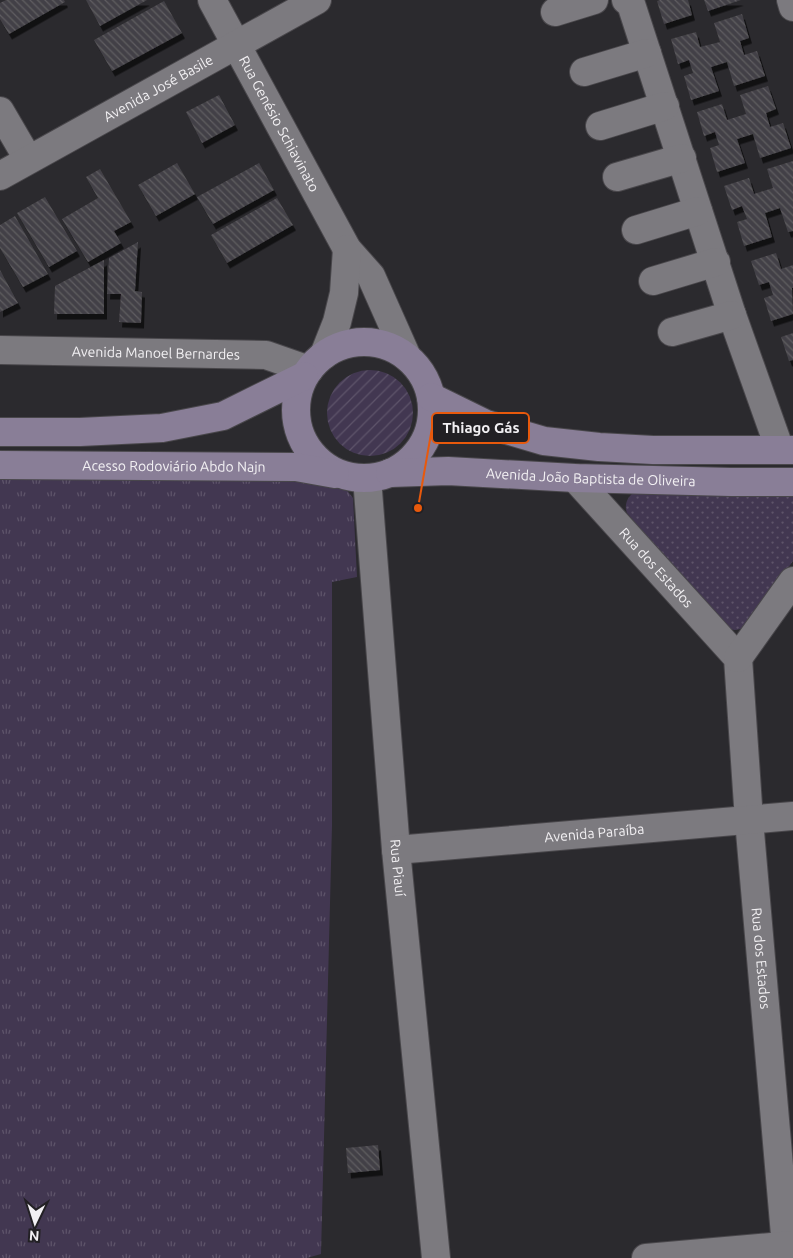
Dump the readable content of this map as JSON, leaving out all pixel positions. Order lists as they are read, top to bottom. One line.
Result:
{"streets":{"main road":["Acesso Rodoviário Abdo Najn","Avenida João Baptista de Oliveira"],"street":["Avenida José Basile","Rua Genésio Schiavinato","Avenida Manoel Bernardes","Rua dos Estados","Avenida Paraíba","Rua Piauí"]},"crossings":[["Avenida José Basile","Rua Genésio Schiavinato"],["Rua Genésio Schiavinato","Avenida Manoel Bernardes"],["Rua Genésio Schiavinato","Acesso Rodoviário Abdo Najn"],["Rua Genésio Schiavinato","Avenida João Baptista de Oliveira"],["Rua Genésio Schiavinato","Rua Piauí"],["Avenida Manoel Bernardes","Acesso Rodoviário Abdo Najn"],["Avenida Manoel Bernardes","Avenida João Baptista de Oliveira"],["Avenida Manoel Bernardes","Rua Piauí"],["Acesso Rodoviário Abdo Najn","Avenida João Baptista de Oliveira"],["Acesso Rodoviário Abdo Najn","Rua Piauí"],["Avenida João Baptista de Oliveira","Rua dos Estados"],["Avenida João Baptista de Oliveira","Rua Piauí"],["Rua dos Estados","Avenida Paraíba"],["Avenida Paraíba","Rua Piauí"]],"places":["Thiago Gás"],"north":"bottom"}
